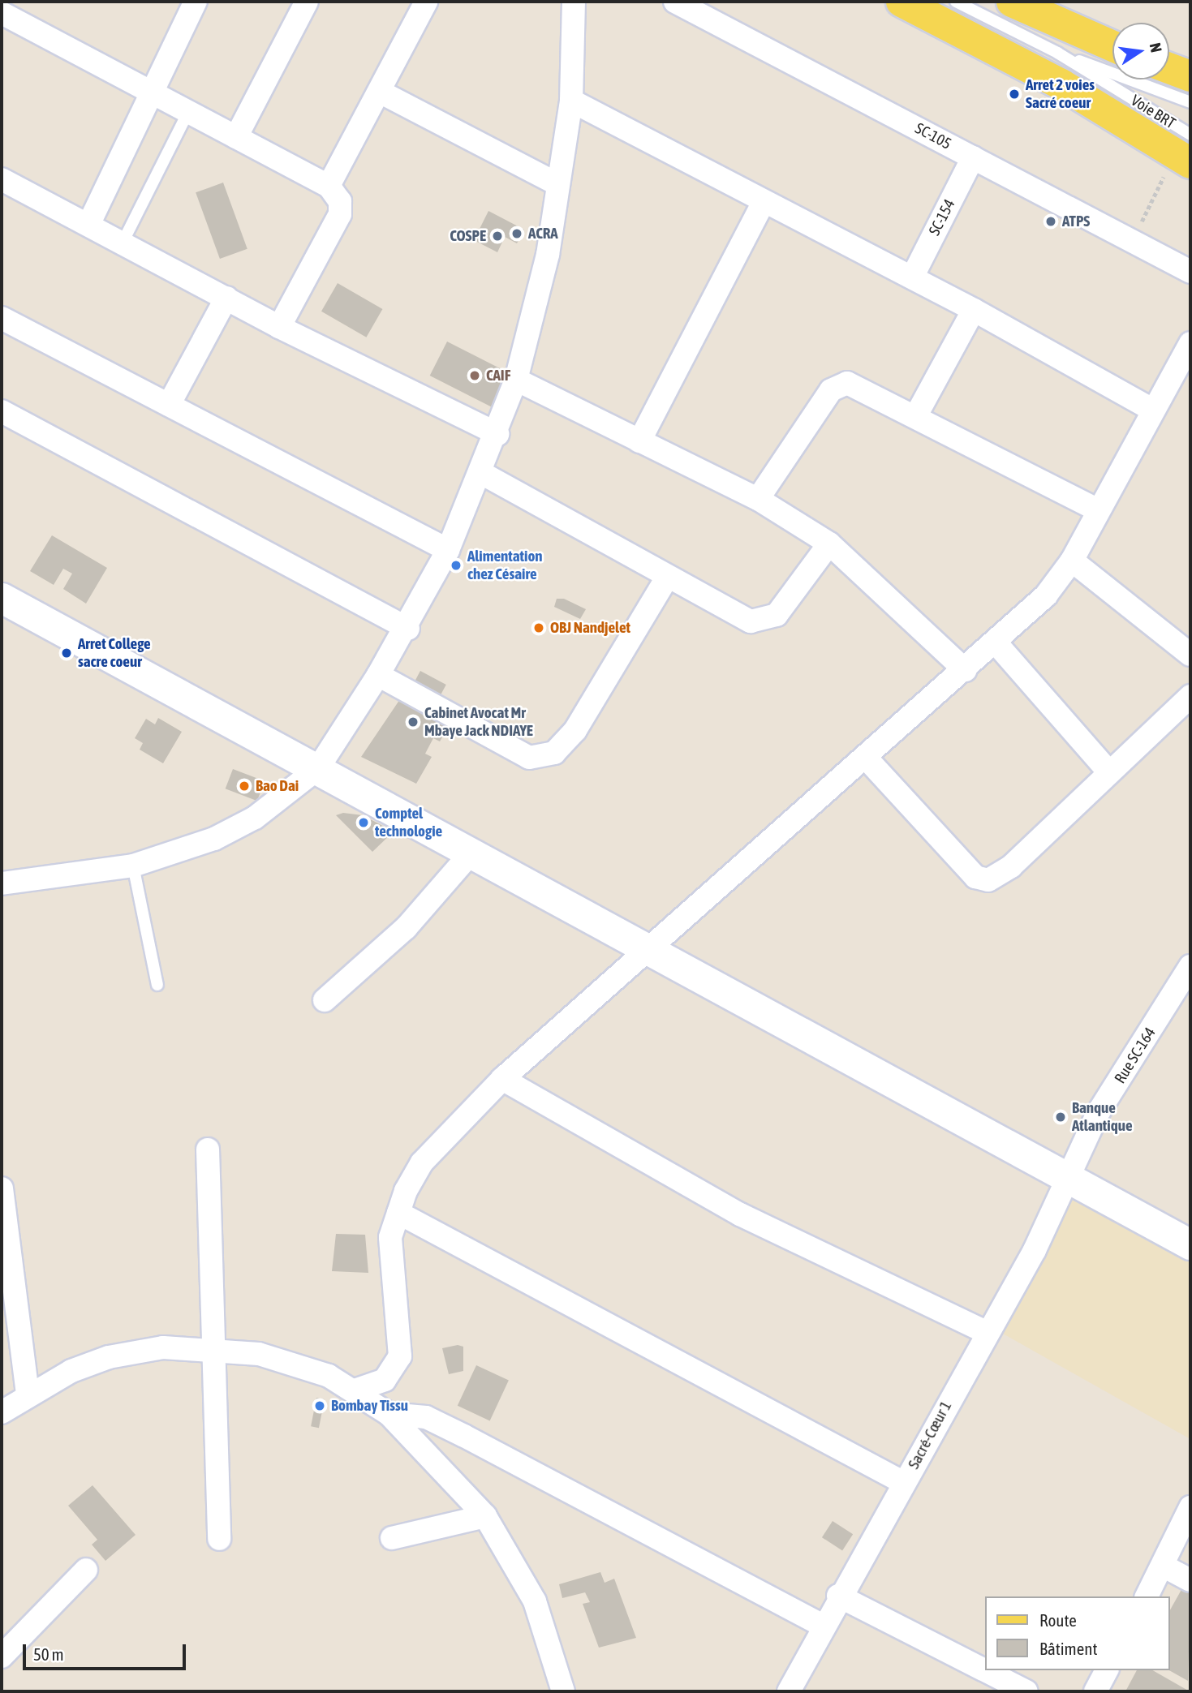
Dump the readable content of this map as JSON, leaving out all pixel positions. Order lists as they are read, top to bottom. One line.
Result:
{"streets":{"street":["SC-105","SC-154","Rue SC-164","Sacré-Cœur 1"],"lane":["Voie BRT"]},"crossings":[["SC-105","SC-154"],["Rue SC-164","Sacré-Cœur 1"]],"places":["Arret 2 voies Sacré coeur","ATPS","ACRA","COSPE","CAIF","Alimentation chez Césaire","OBJ Nandjelet","Arret College sacre coeur","Cabinet Avocat Mr Mbaye Jack NDIAYE","Bao Dai","Comptel technologie","Banque Atlantique","Bombay Tissu"],"legend":["Route","Bâtiment"],"scale_bar":"50 m","north":"right"}
